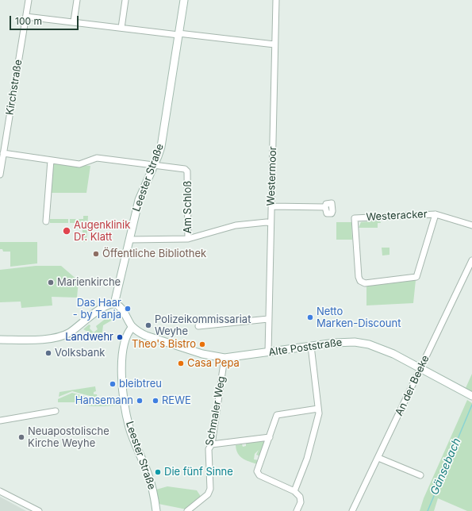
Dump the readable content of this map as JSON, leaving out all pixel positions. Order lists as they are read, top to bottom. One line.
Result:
{"streets":{"main road":["Leester Straße","Alte Poststraße"],"street":["Kirchstraße","Westermoor","Am Schloß","Westeracker","An der Beeke","Schmaler Weg"]},"crossings":[["Kirchstraße","Am Schloß"],["Westermoor","Am Schloß"],["Westermoor","Alte Poststraße"],["Leester Straße","Am Schloß"],["Leester Straße","Alte Poststraße"],["Alte Poststraße","An der Beeke"],["Alte Poststraße","Schmaler Weg"]],"water":["Gänsebach"],"places":["Augenklinik Dr. Klatt","Öffentliche Bibliothek","Marienkirche","Das Haar - by Tanja","Netto Marken-Discount","Polizeikommissariat Weyhe","Landwehr","Theo's Bistro","Volksbank","Casa Pepa","bleibtreu","Hansemann","REWE","Neuapostolische Kirche Weyhe","Die fünf Sinne"],"scale_bar":"100 m"}
